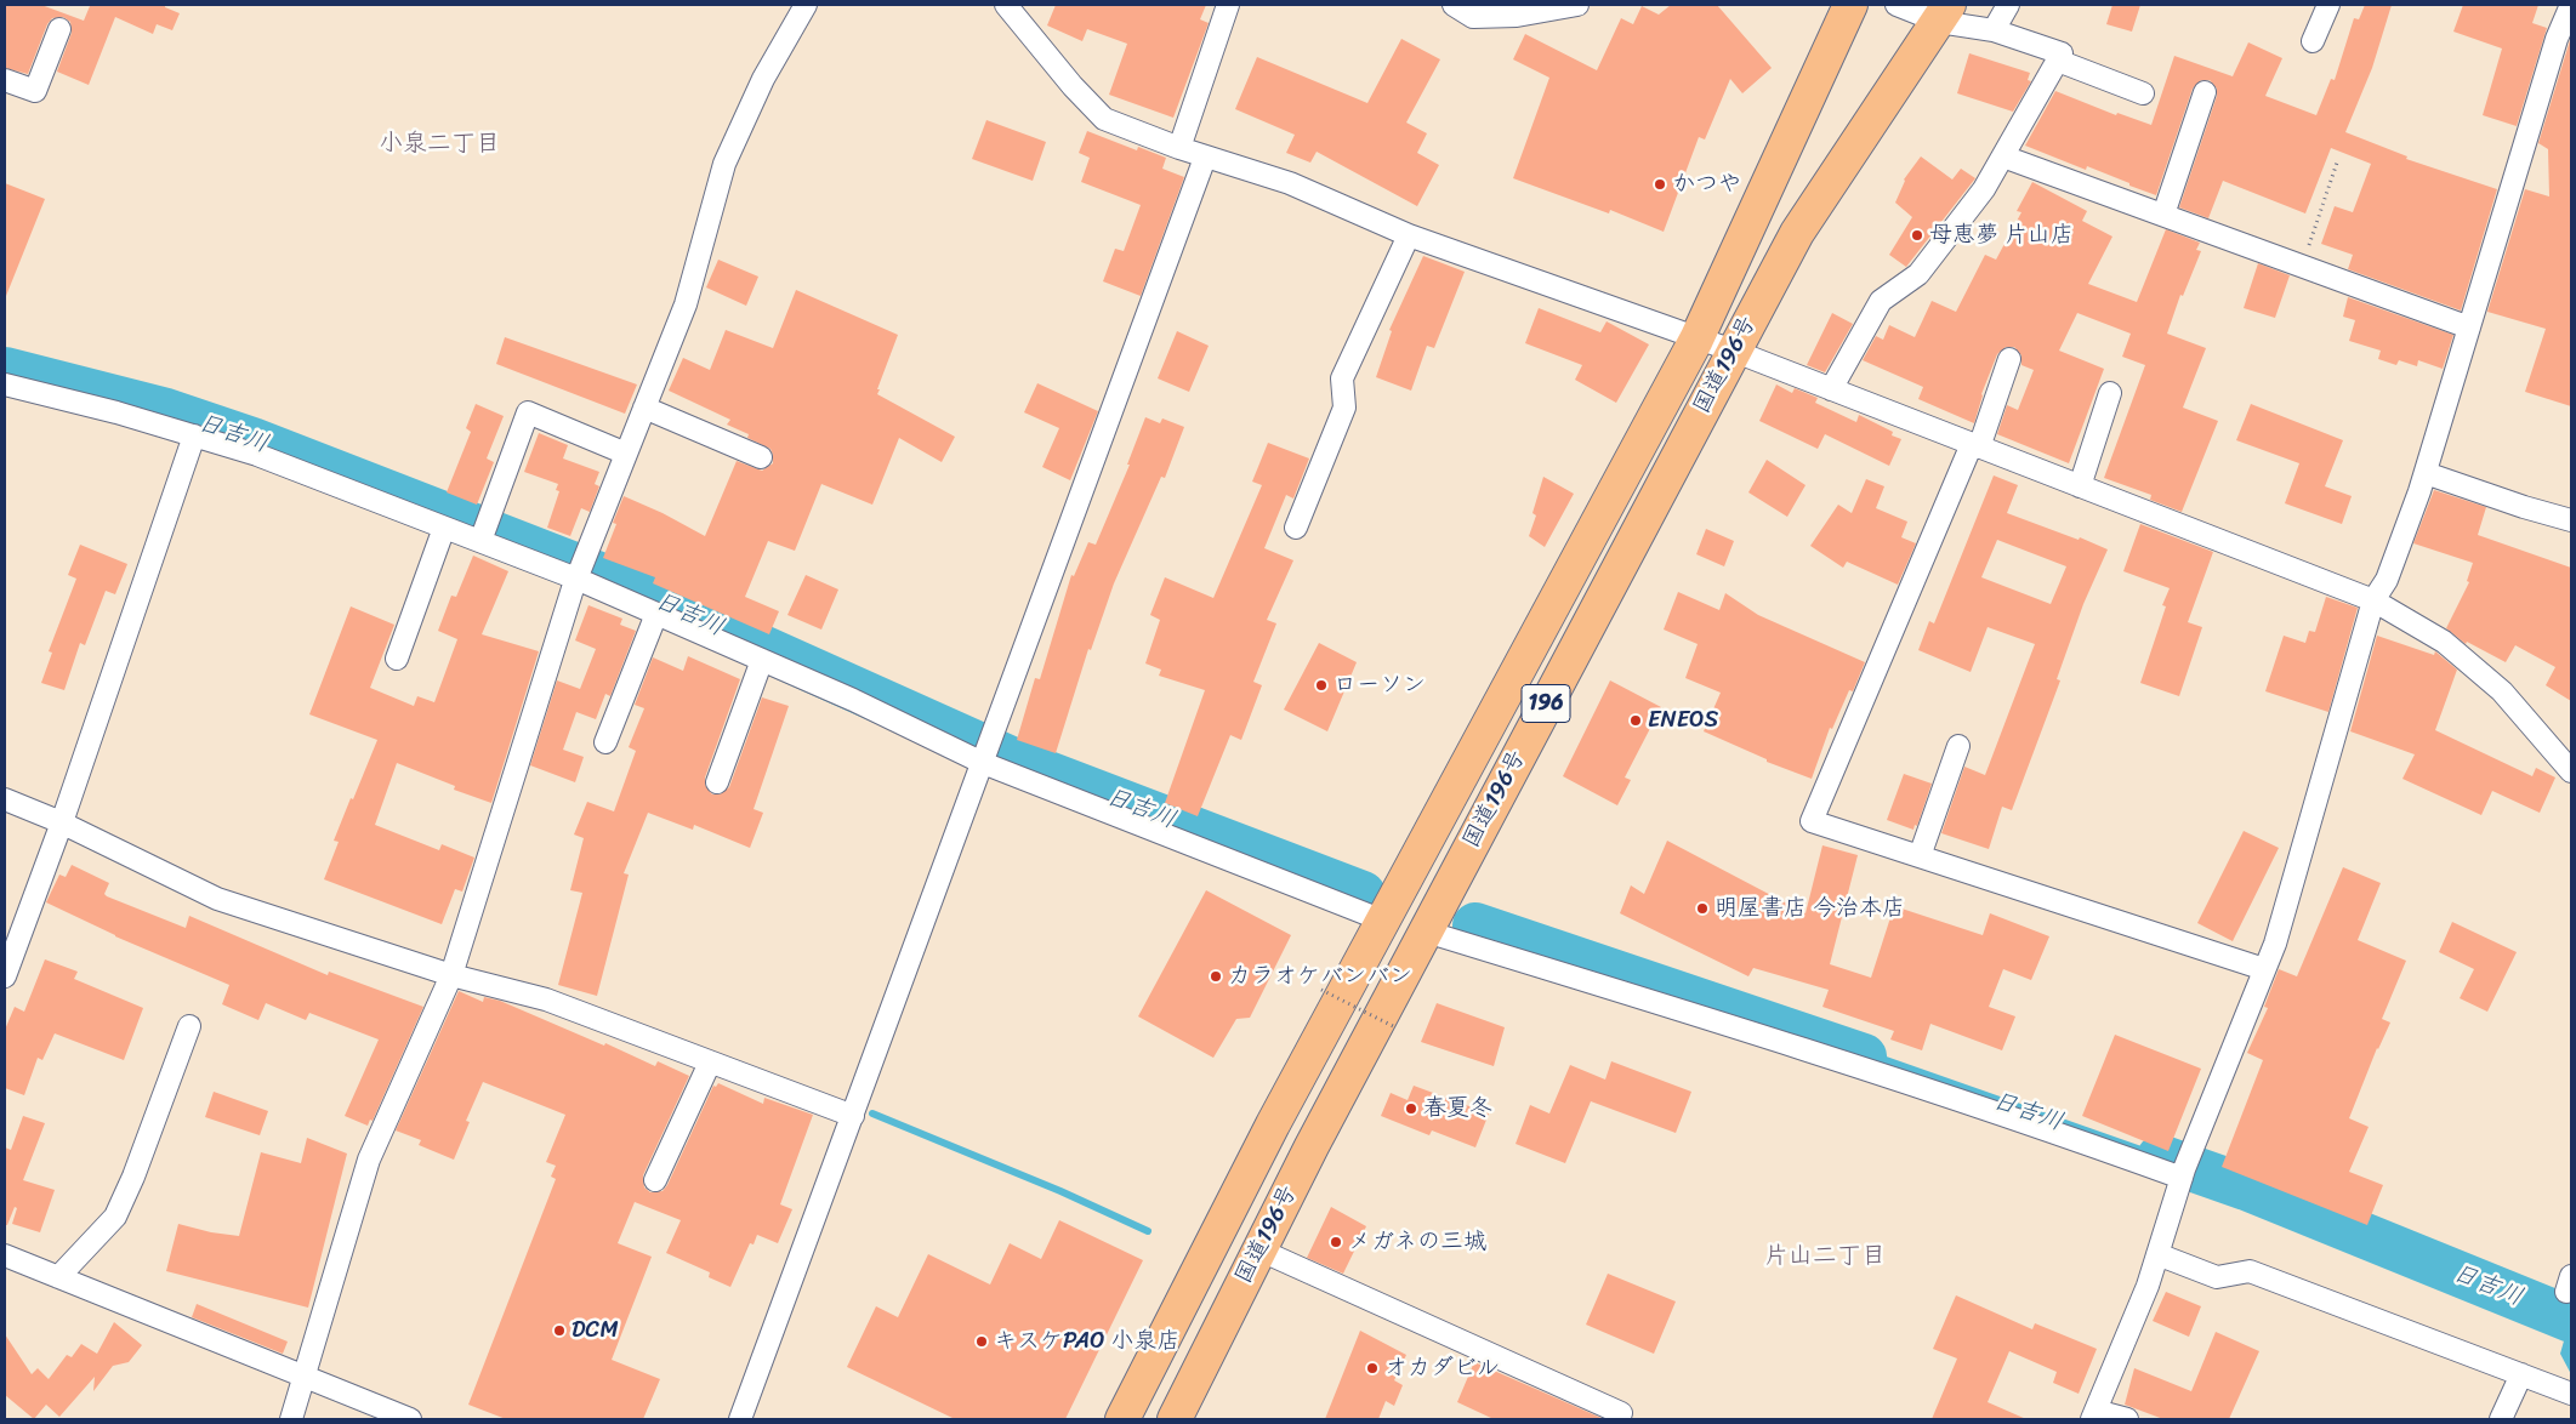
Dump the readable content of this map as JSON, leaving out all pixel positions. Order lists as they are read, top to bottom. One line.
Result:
{"streets":{"highway":["国道196号","196"]},"districts":["小泉二丁目","片山二丁目"],"water":["日吉川"],"places":["かつや","母恵夢 片山店","ローソン","ENEOS","明屋書店 今治本店","カラオケバンバン","春夏冬","メガネの三城","DCM","キスケPAO 小泉店","オカダビル"]}
